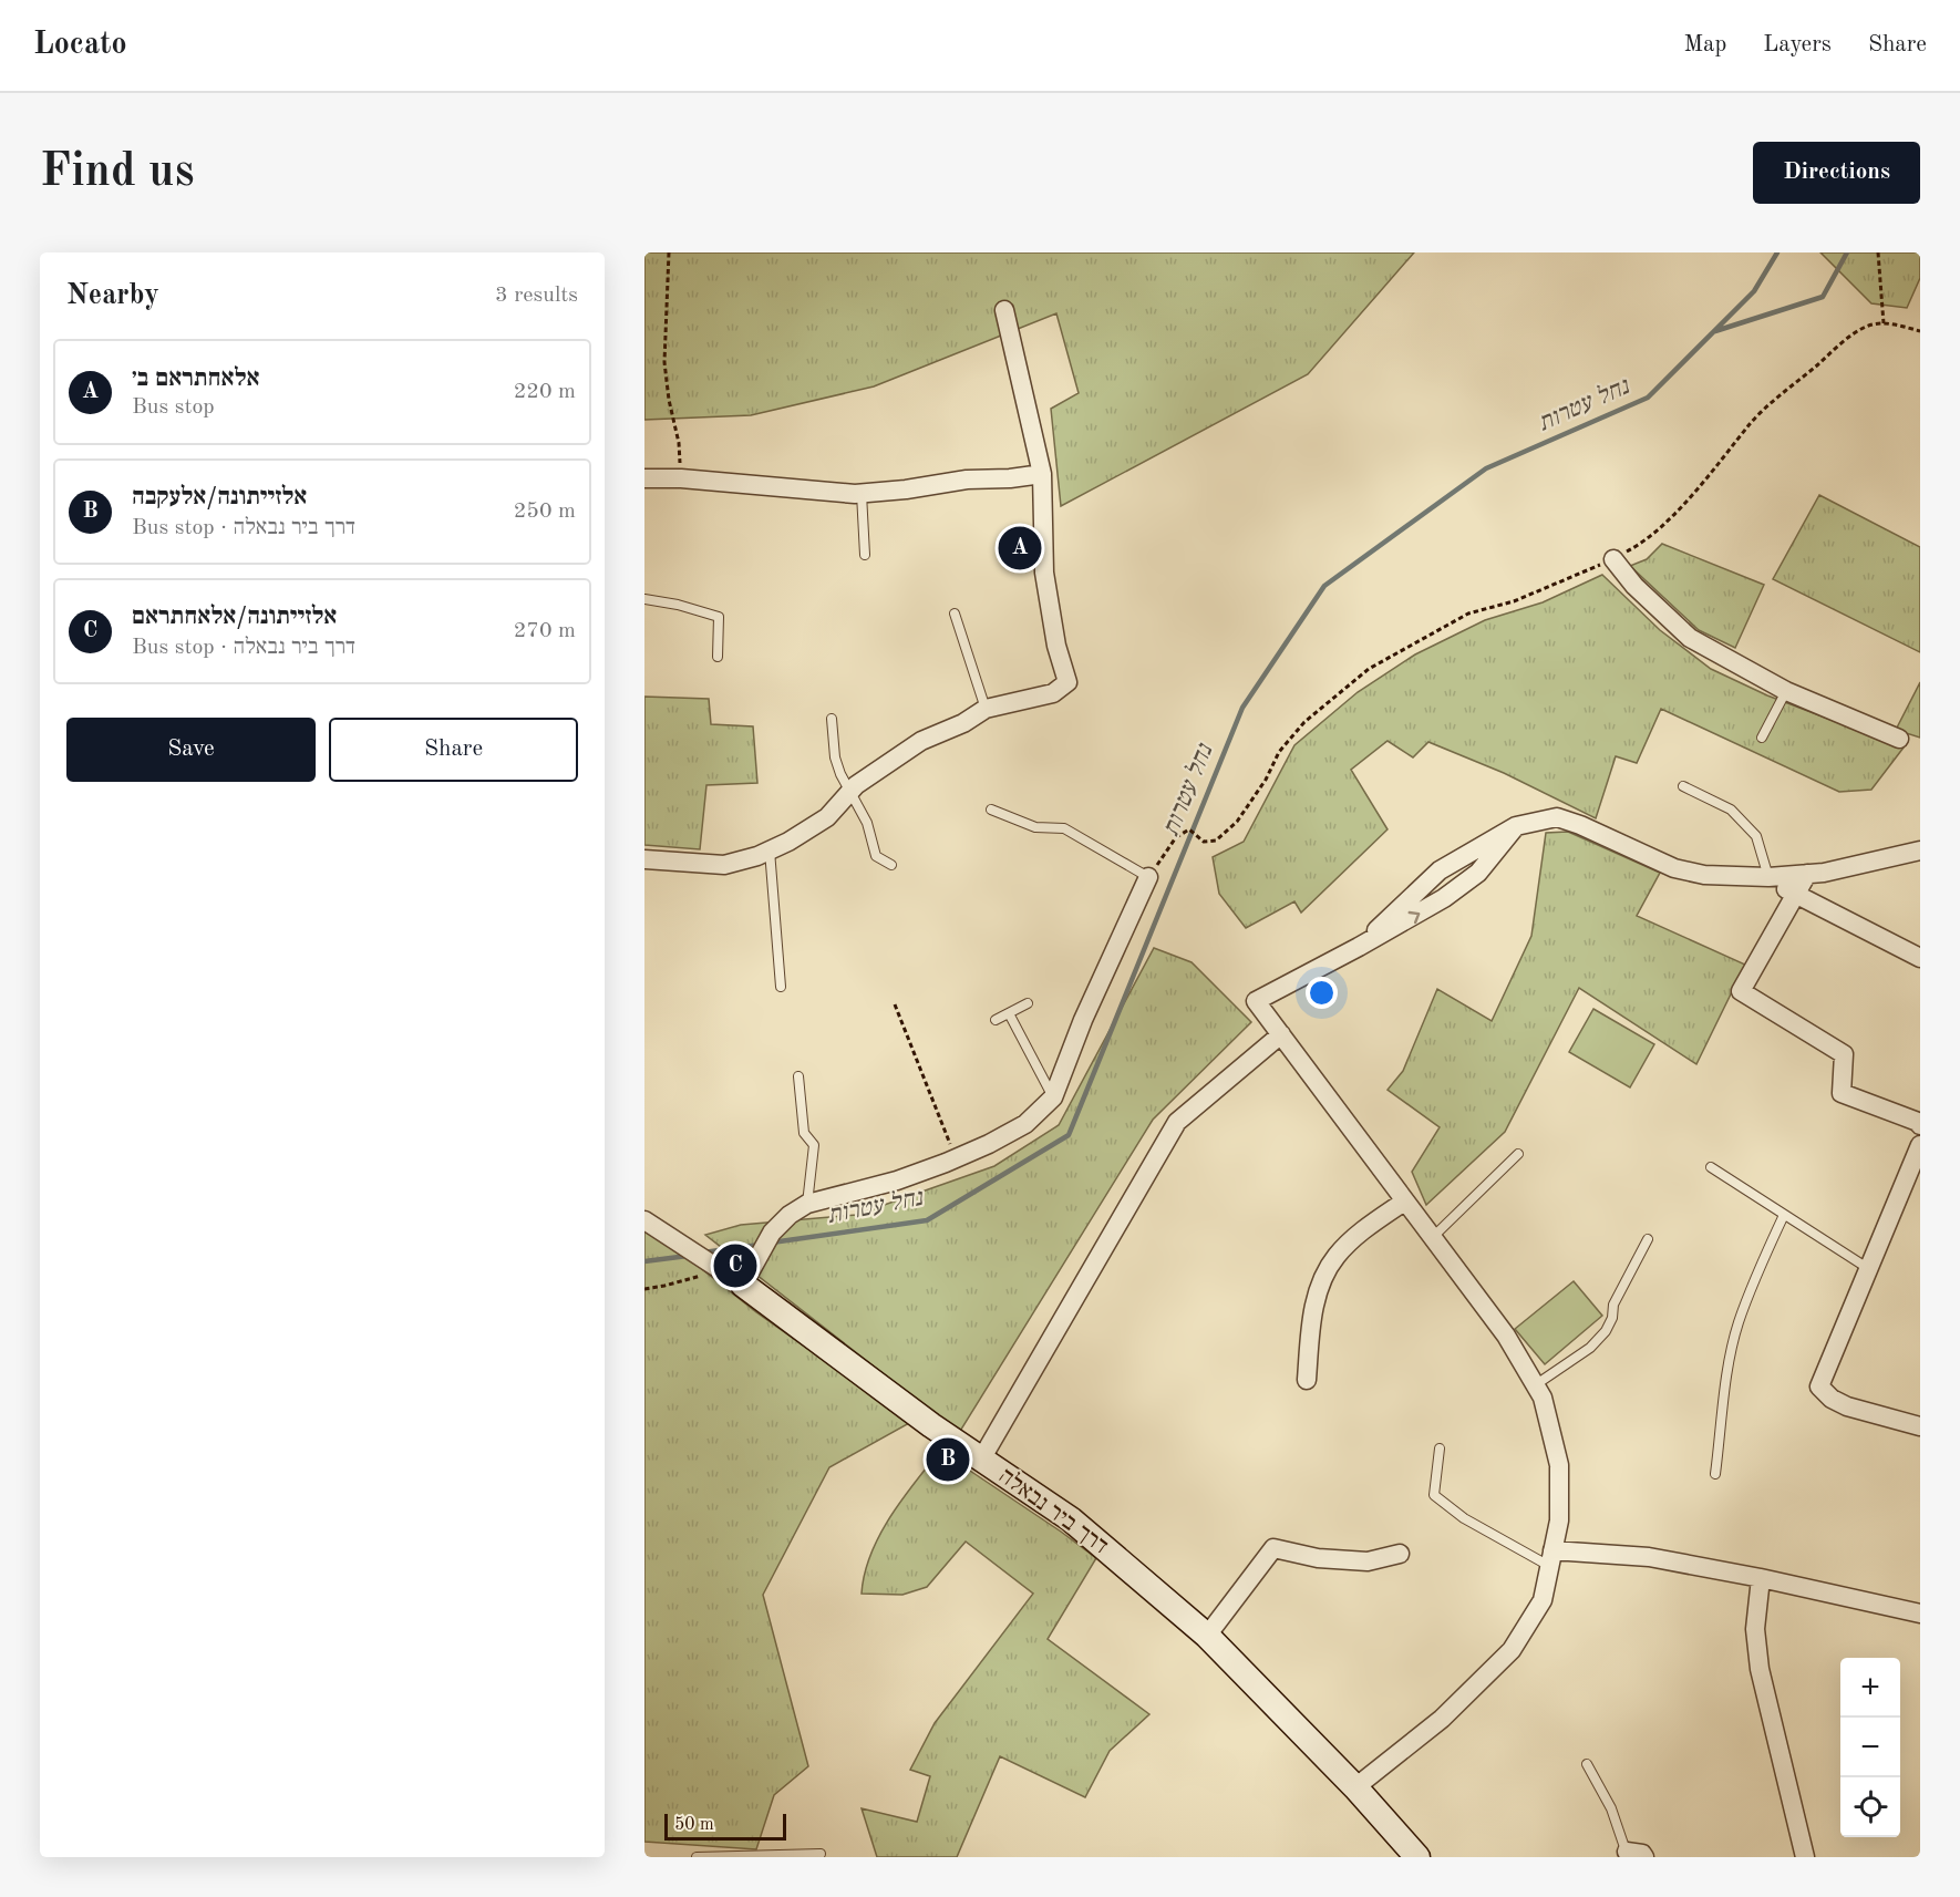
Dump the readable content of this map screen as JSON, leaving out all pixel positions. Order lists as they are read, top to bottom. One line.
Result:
{"streets":{"street":["דרך ביר נבאלה"]},"water":["נחל עטרות"],"scale_bar":"50 m","page":{"header":"Locato","nav":["Map","Layers","Share"],"buttons":["Directions",["Save","Share"]],"title":"Find us","heading":["Nearby","3 results"],"list":[{"mark":"A","name":"אלאחתראם ב׳","note":"Bus stop","value":"220 m"},{"mark":"B","name":"אלזייתונה/אלעקבה","note":"Bus stop · דרך ביר נבאלה","value":"250 m"},{"mark":"C","name":"אלזייתונה/אלאחתראם","note":"Bus stop · דרך ביר נבאלה","value":"270 m"}],"pins":["A","C","B"],"map_buttons":["+","−"],"scale":"50 m"}}
